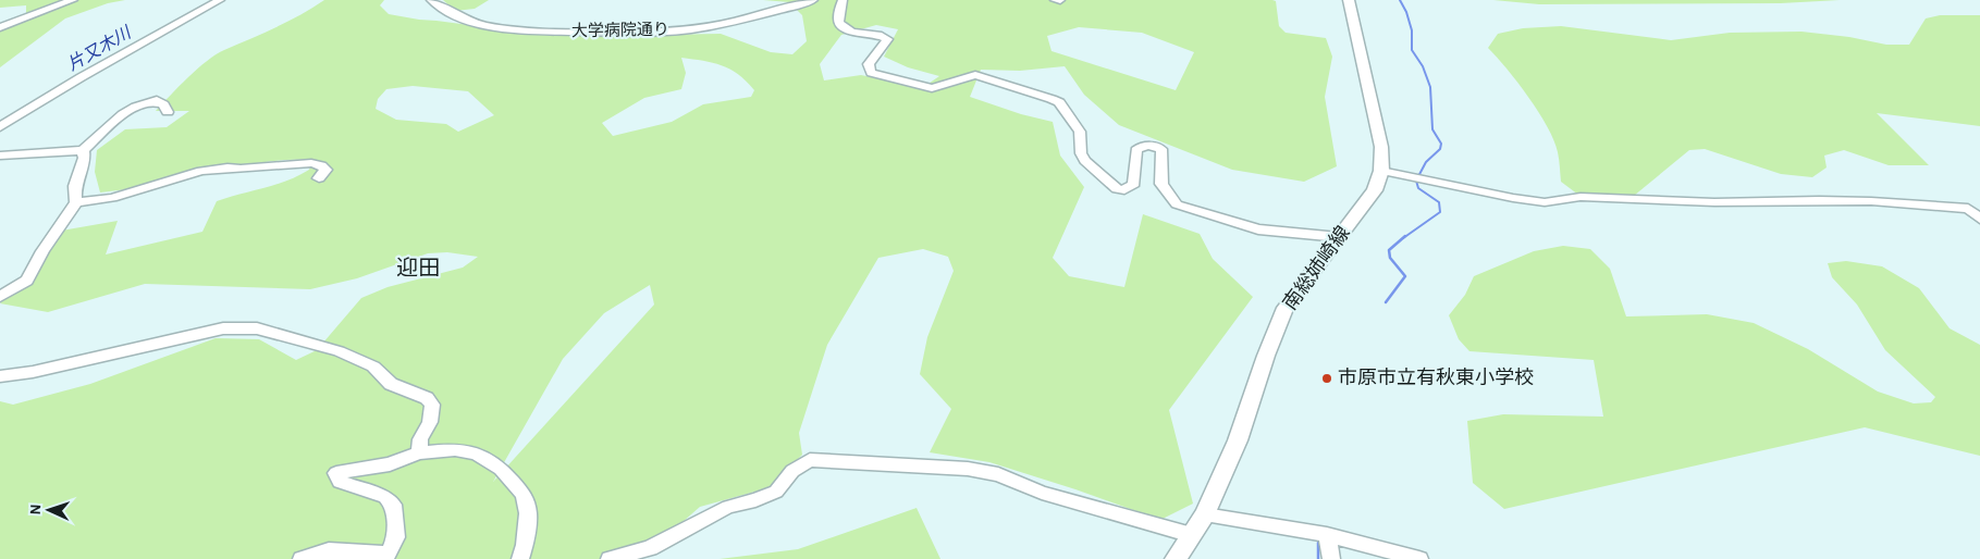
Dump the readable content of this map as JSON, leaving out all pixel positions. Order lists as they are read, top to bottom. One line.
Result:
{"streets":{"main road":["南総姉崎線"],"street":["大学病院通り"]},"districts":["迎田"],"water":["片又木川"],"places":["市原市立有秋東小学校"],"north":"left"}
